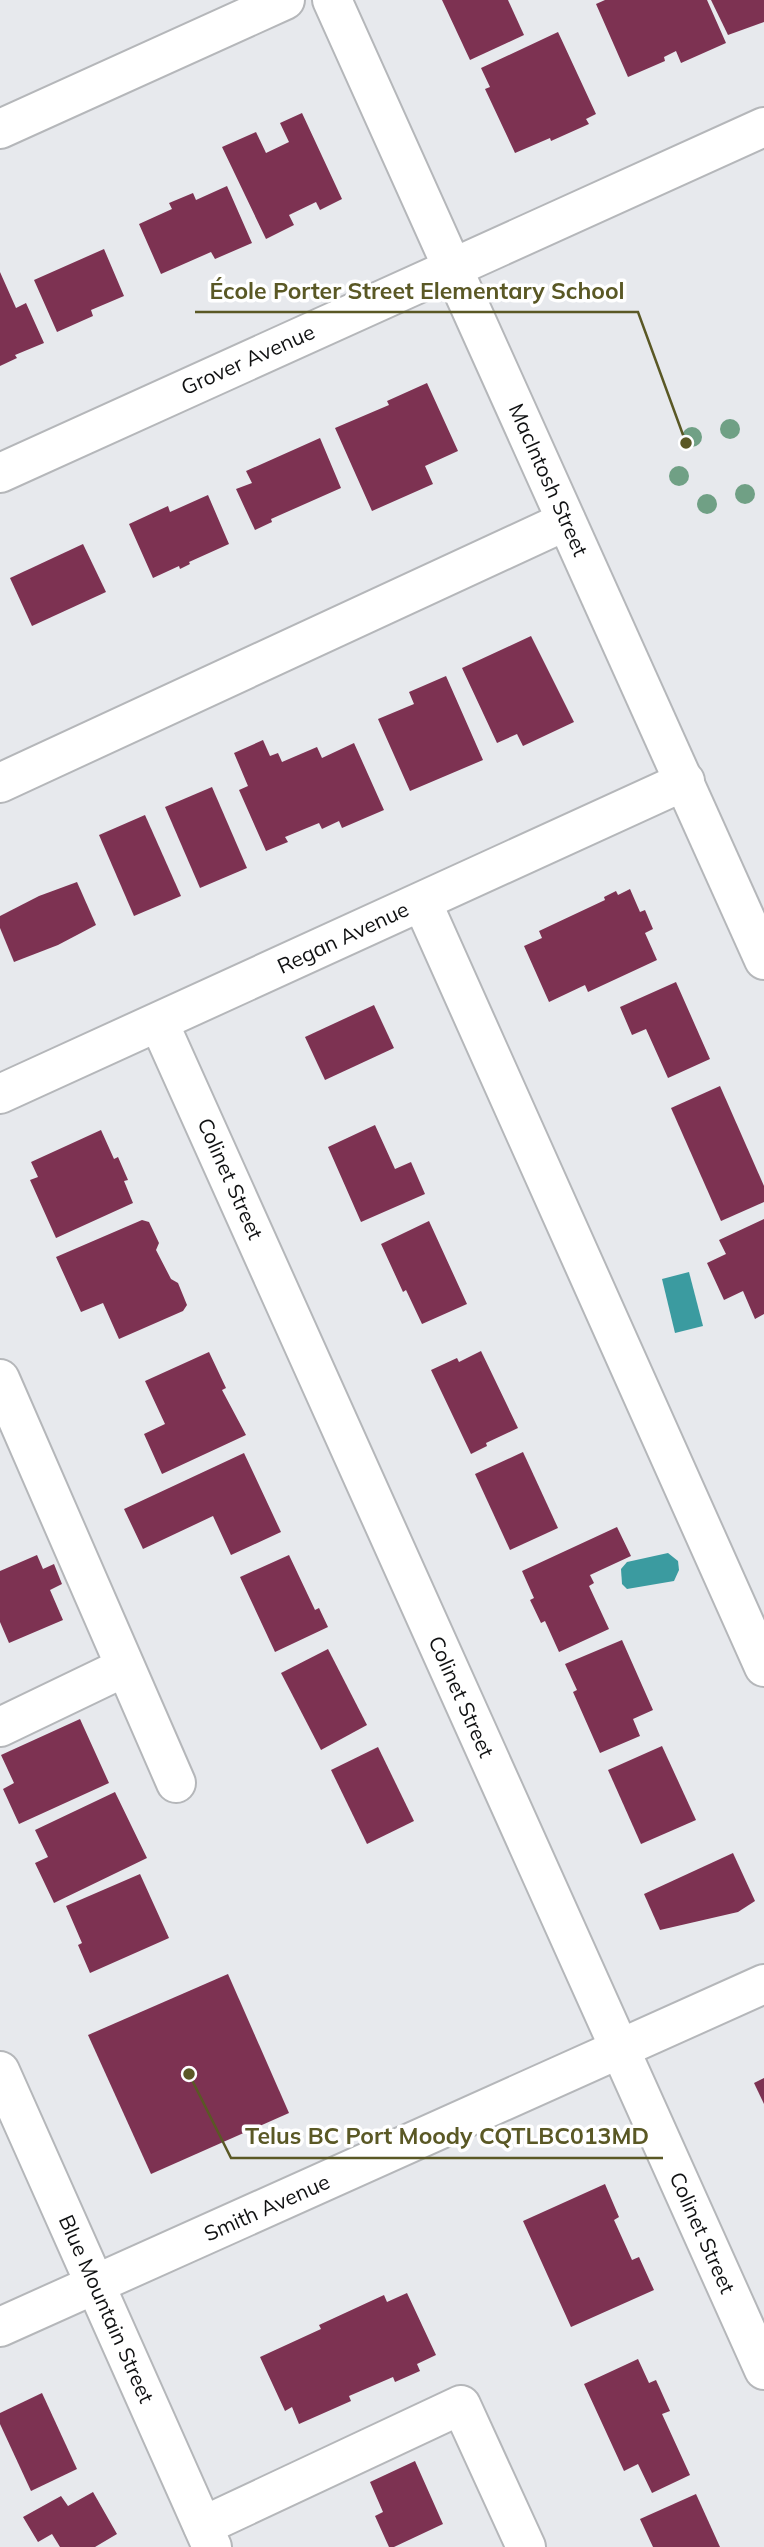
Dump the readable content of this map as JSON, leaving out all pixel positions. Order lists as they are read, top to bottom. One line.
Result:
{"streets":{"street":["Grover Avenue","MacIntosh Street","Regan Avenue","Colinet Street","Smith Avenue","Blue Mountain Street"]},"crossings":[["Grover Avenue","MacIntosh Street"],["MacIntosh Street","Regan Avenue"],["Regan Avenue","Colinet Street"],["Colinet Street","Smith Avenue"],["Smith Avenue","Blue Mountain Street"]],"places":["École Porter Street Elementary School","Telus BC Port Moody CQTLBC013MD"]}
